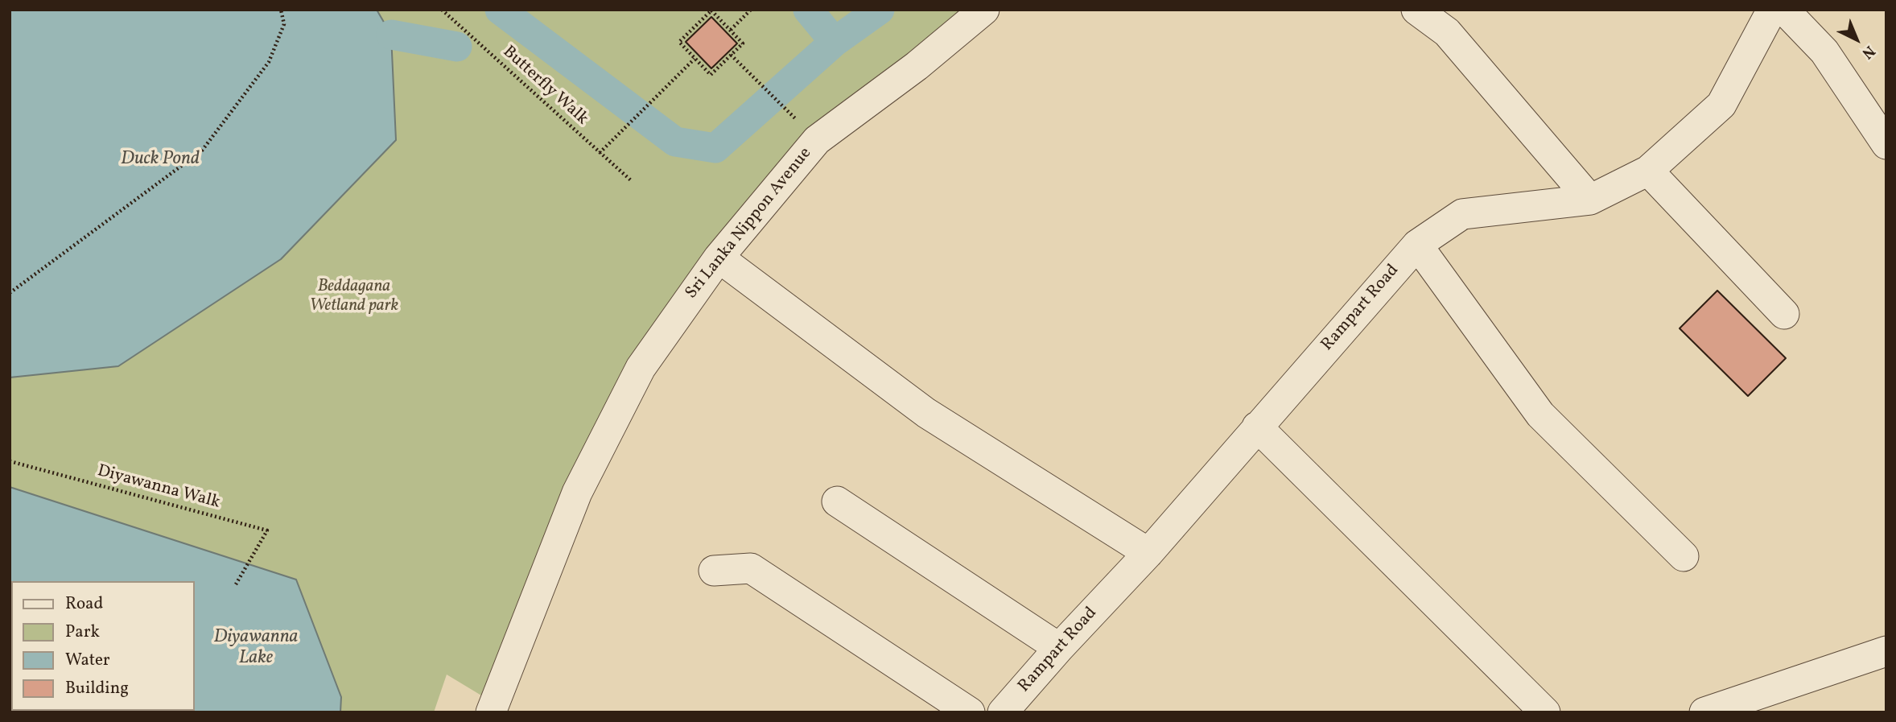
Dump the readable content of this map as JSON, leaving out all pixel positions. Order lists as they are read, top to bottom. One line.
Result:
{"streets":{"street":["Sri Lanka Nippon Avenue","Rampart Road"],"path":["Butterfly Walk","Diyawanna Walk"]},"water":["Duck Pond","Diyawanna Lake"],"parks":["Beddagana Wetland park"],"legend":["Road","Park","Water","Building"],"north":"bottom right"}
